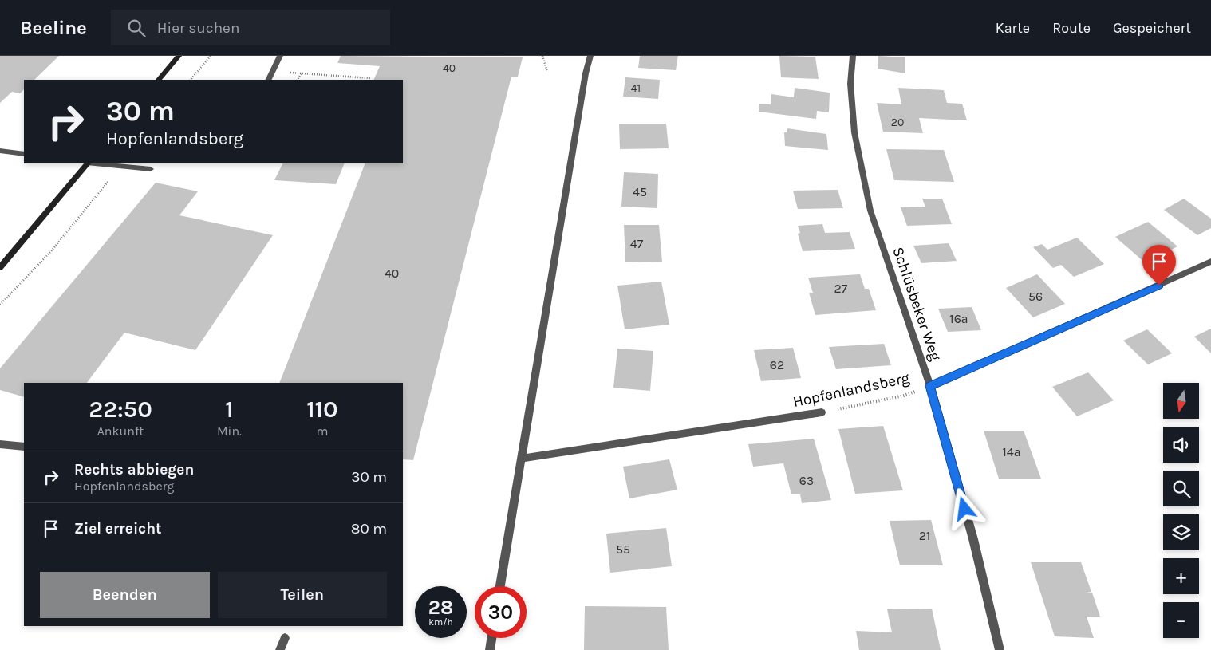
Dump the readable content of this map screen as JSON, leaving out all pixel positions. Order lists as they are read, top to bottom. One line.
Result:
{"streets":{"street":["Schlüsbeker Weg","Hopfenlandsberg"]},"crossings":[["Schlüsbeker Weg","Hopfenlandsberg"]],"house_numbers":["40","41","20","45","47","40","27","56","16a","62","14a","63","21","55"],"north":"bottom","page":{"header":"Beeline","search":"Hier suchen","nav":["Karte","Route","Gespeichert"],"turn":["30 m","Hopfenlandsberg"],"map_buttons":["+","−"],"eta":["22:50","Ankunft","1","Min.","110","m"],"list":[{"name":"Rechts abbiegen","note":"Hopfenlandsberg","value":"30 m"},{"name":"Ziel erreicht","value":"80 m"}],"buttons":["Beenden","Teilen"],"speed":"28 km/h","limit":"30"}}
